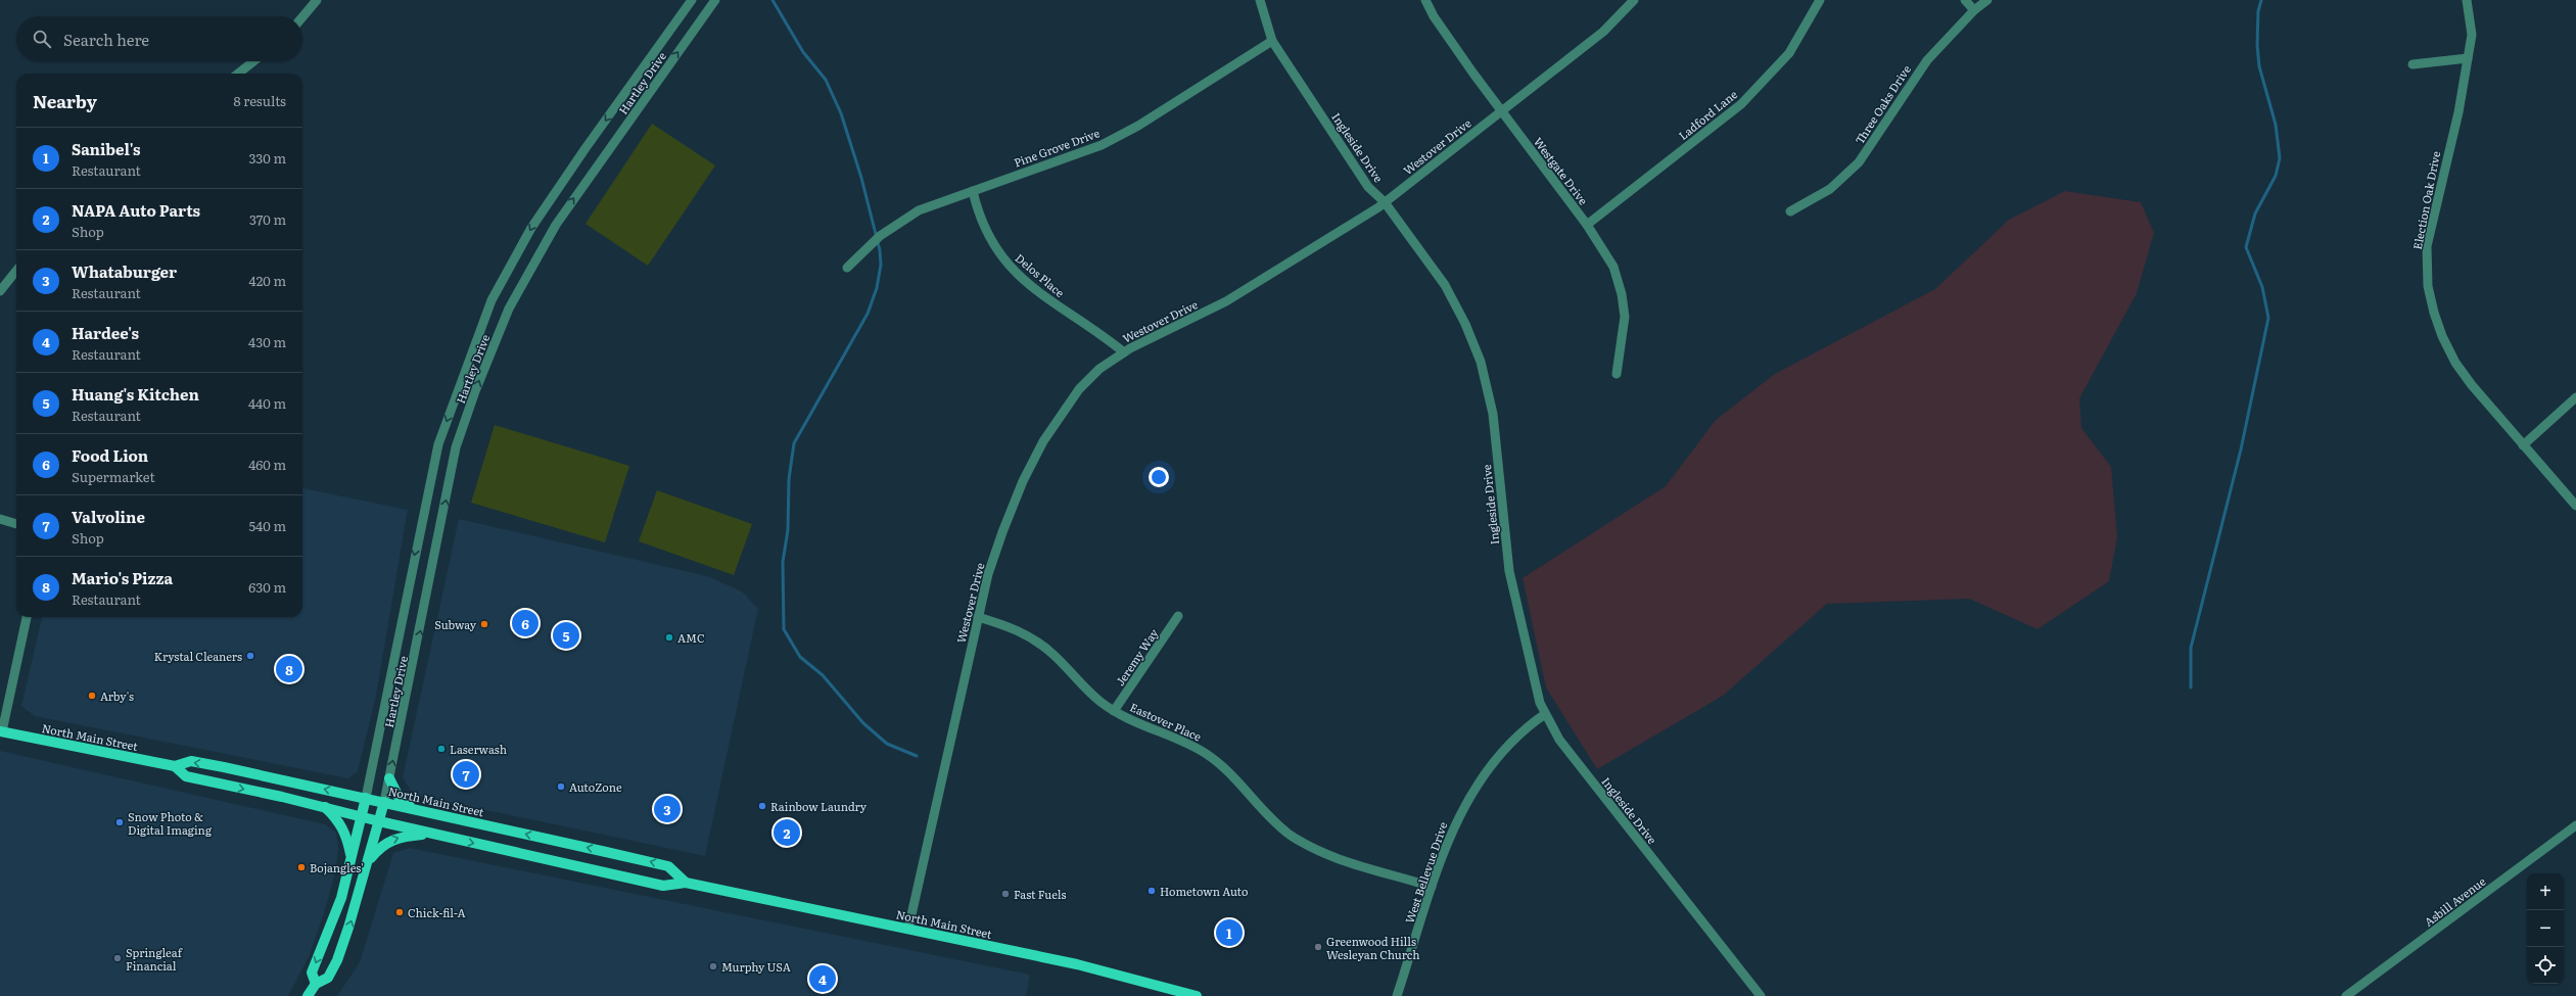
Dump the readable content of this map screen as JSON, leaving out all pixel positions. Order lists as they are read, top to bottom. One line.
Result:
{"streets":{"main road":["North Main Street"],"street":["Hartley Drive","Three Oaks Drive","Ladford Lane","Westover Drive","Pine Grove Drive","Ingleside Drive","Westgate Drive","Election Oak Drive","Delos Place","Jeremy Way","Eastover Place","West Bellevue Drive","Asbill Avenue"]},"crossings":[["Hartley Drive","North Main Street"],["Ladford Lane","Westgate Drive"],["Westover Drive","Ingleside Drive"],["Westover Drive","Westgate Drive"],["Westover Drive","Delos Place"],["Westover Drive","Eastover Place"],["Westover Drive","North Main Street"],["Pine Grove Drive","Ingleside Drive"],["Pine Grove Drive","Delos Place"],["Ingleside Drive","West Bellevue Drive"],["Jeremy Way","Eastover Place"],["Eastover Place","West Bellevue Drive"]],"places":["Subway","AMC","Krystal Cleaners","Arby's","Laserwash","AutoZone","Rainbow Laundry","Snow Photo & Digital Imaging","Bojangles'","Hometown Auto","Fast Fuels","Chick-fil-A","Greenwood Hills Wesleyan Church","Springleaf Financial","Murphy USA"],"page":{"search":"Search here","heading":["Nearby","8 results"],"list":[{"mark":"1","name":"Sanibel's","note":"Restaurant","value":"330 m"},{"mark":"2","name":"NAPA Auto Parts","note":"Shop","value":"370 m"},{"mark":"3","name":"Whataburger","note":"Restaurant","value":"420 m"},{"mark":"4","name":"Hardee's","note":"Restaurant","value":"430 m"},{"mark":"5","name":"Huang's Kitchen","note":"Restaurant","value":"440 m"},{"mark":"6","name":"Food Lion","note":"Supermarket","value":"460 m"},{"mark":"7","name":"Valvoline","note":"Shop","value":"540 m"},{"mark":"8","name":"Mario's Pizza","note":"Restaurant","value":"630 m"}],"pins":["6","5","8","7","3","2","1","4"],"map_buttons":["+","−"]}}
